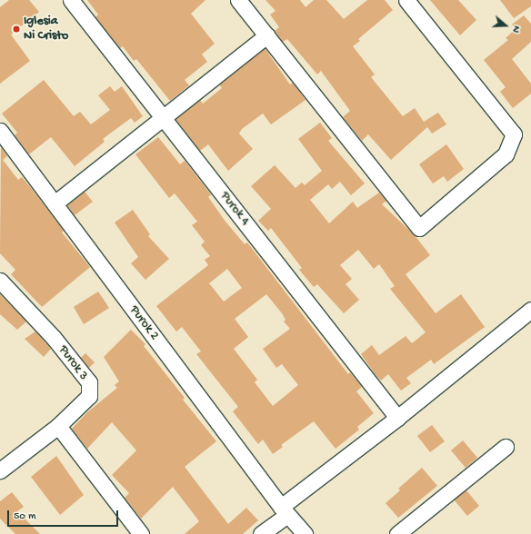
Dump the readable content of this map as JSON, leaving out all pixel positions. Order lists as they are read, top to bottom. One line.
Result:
{"streets":{"street":["Purok 4","Purok 2","Purok 3"]},"places":["Iglesia Ni Cristo"],"scale_bar":"50 m","north":"right"}
